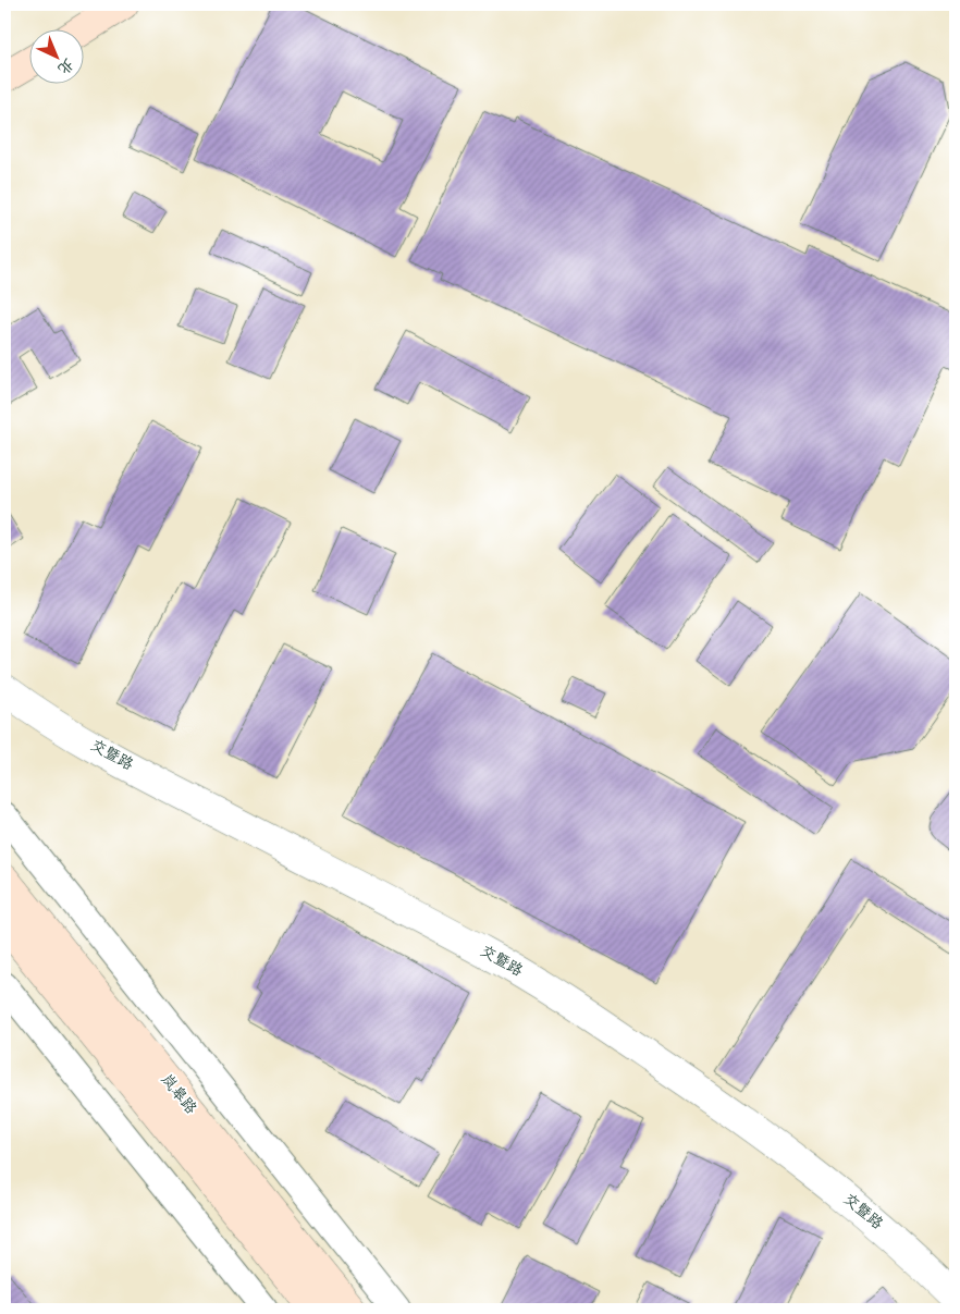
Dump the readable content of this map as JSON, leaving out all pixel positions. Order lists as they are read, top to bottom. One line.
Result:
{"streets":{"main road":["岚皋路"],"street":["交暨路"]},"north":"bottom right"}
